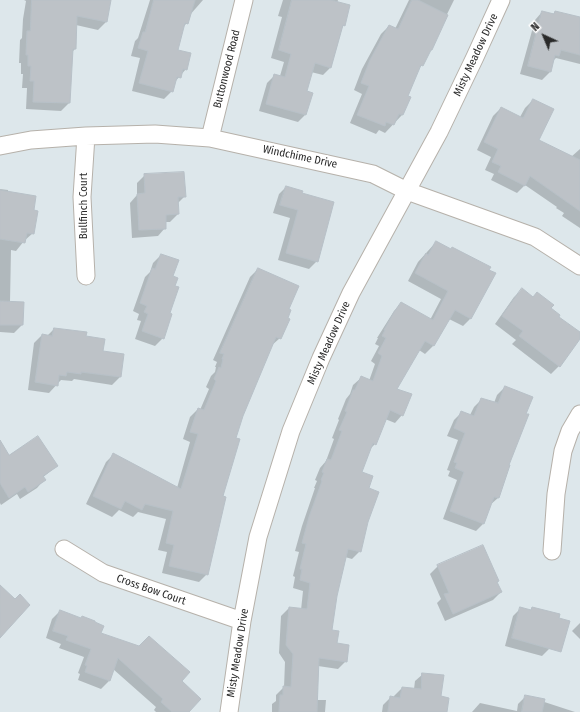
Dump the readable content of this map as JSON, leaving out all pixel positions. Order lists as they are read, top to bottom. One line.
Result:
{"streets":{"street":["Misty Meadow Drive","Buttonwood Road","Windchime Drive","Bullfinch Court","Cross Bow Court"]},"crossings":[["Misty Meadow Drive","Windchime Drive"],["Misty Meadow Drive","Cross Bow Court"],["Buttonwood Road","Windchime Drive"],["Windchime Drive","Bullfinch Court"]],"north":"top left"}
